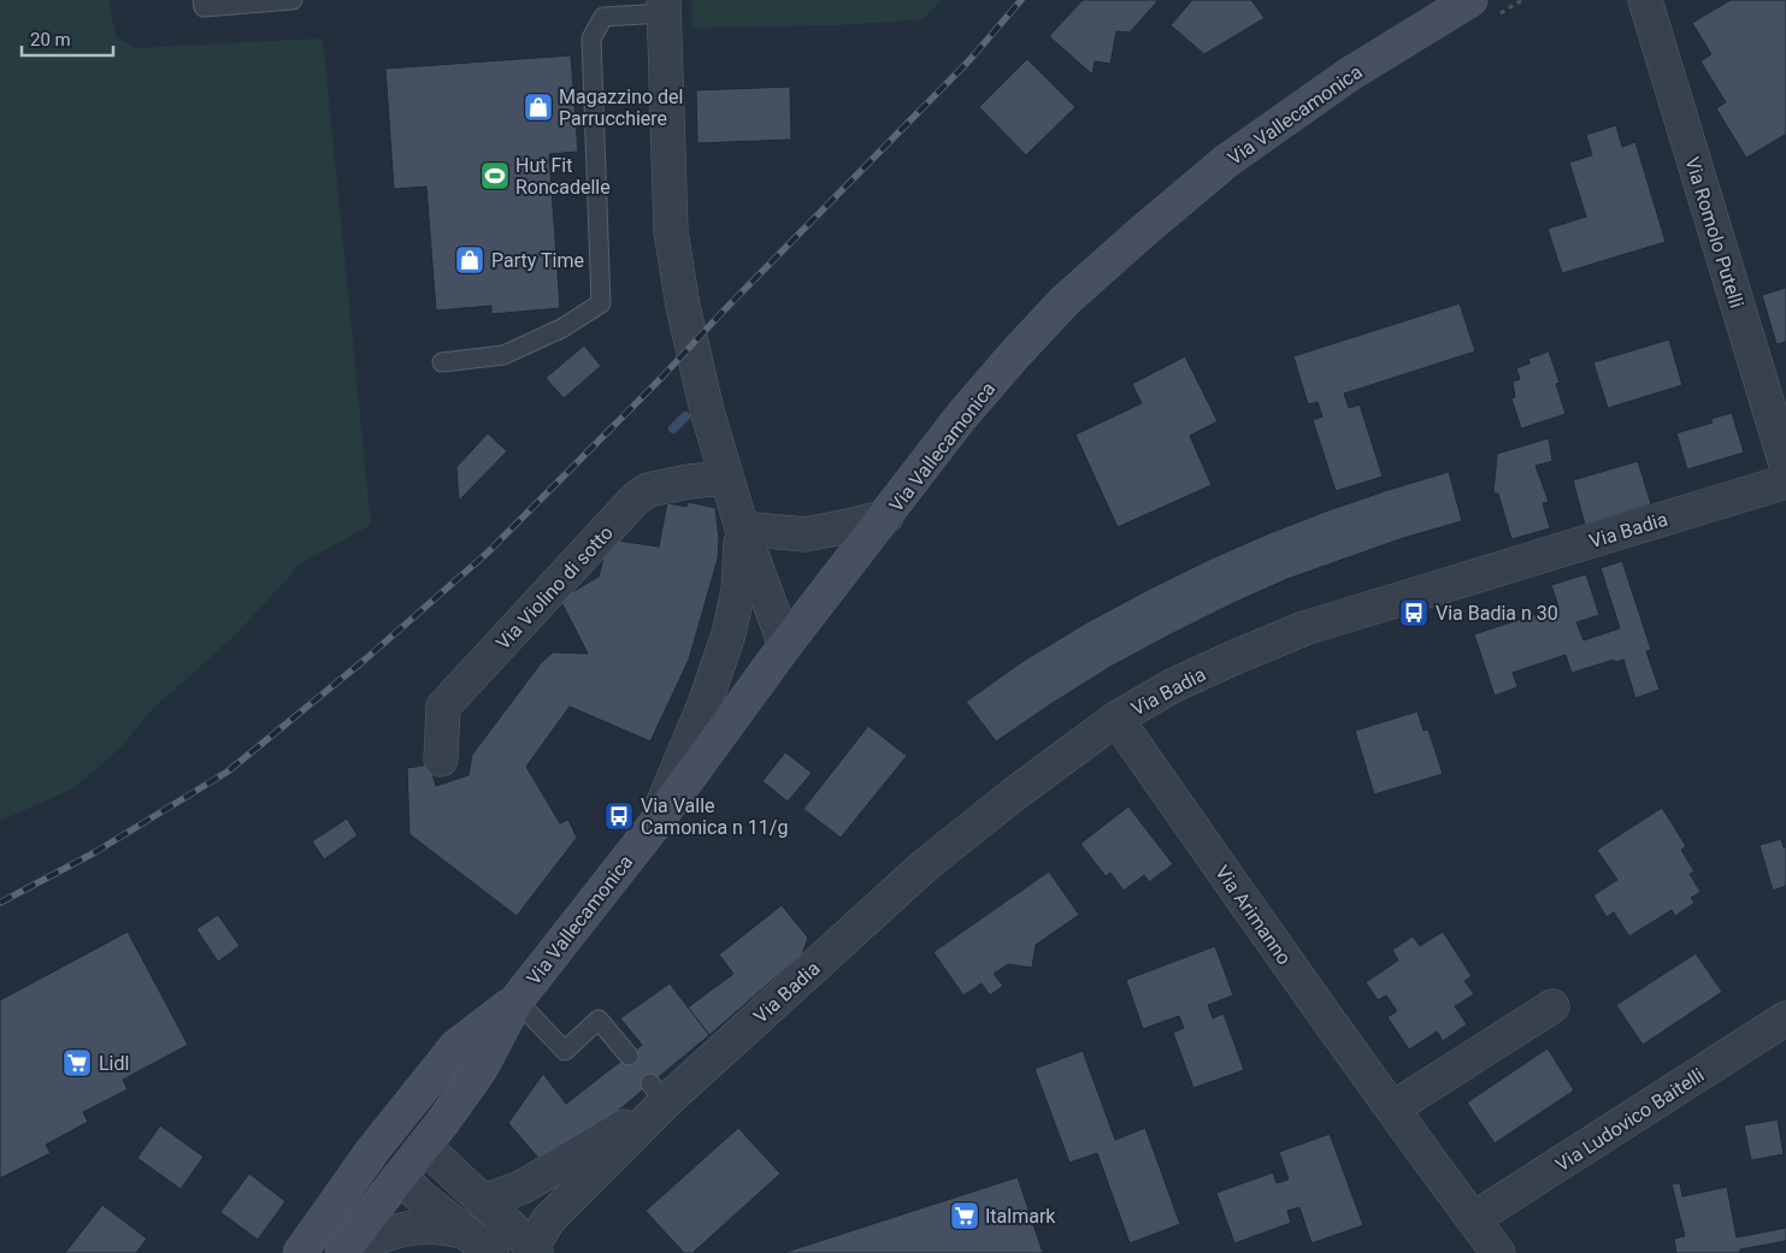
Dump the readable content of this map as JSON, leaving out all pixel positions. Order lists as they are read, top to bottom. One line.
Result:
{"streets":{"main road":["Via Vallecamonica"],"street":["Via Romolo Putelli","Via Badia","Via Violino di sotto","Via Arimanno","Via Ludovico Baitelli"]},"crossings":[["Via Badia","Via Arimanno"],["Via Arimanno","Via Ludovico Baitelli"]],"places":{"shop":["Magazzino del Parrucchiere","Party Time"],"sports":["Hut Fit Roncadelle"],"bus stop":["Via Badia n 30","Via Valle Camonica n 11/g"],"supermarket":["Lidl","Italmark"]},"scale_bar":"20 m"}
